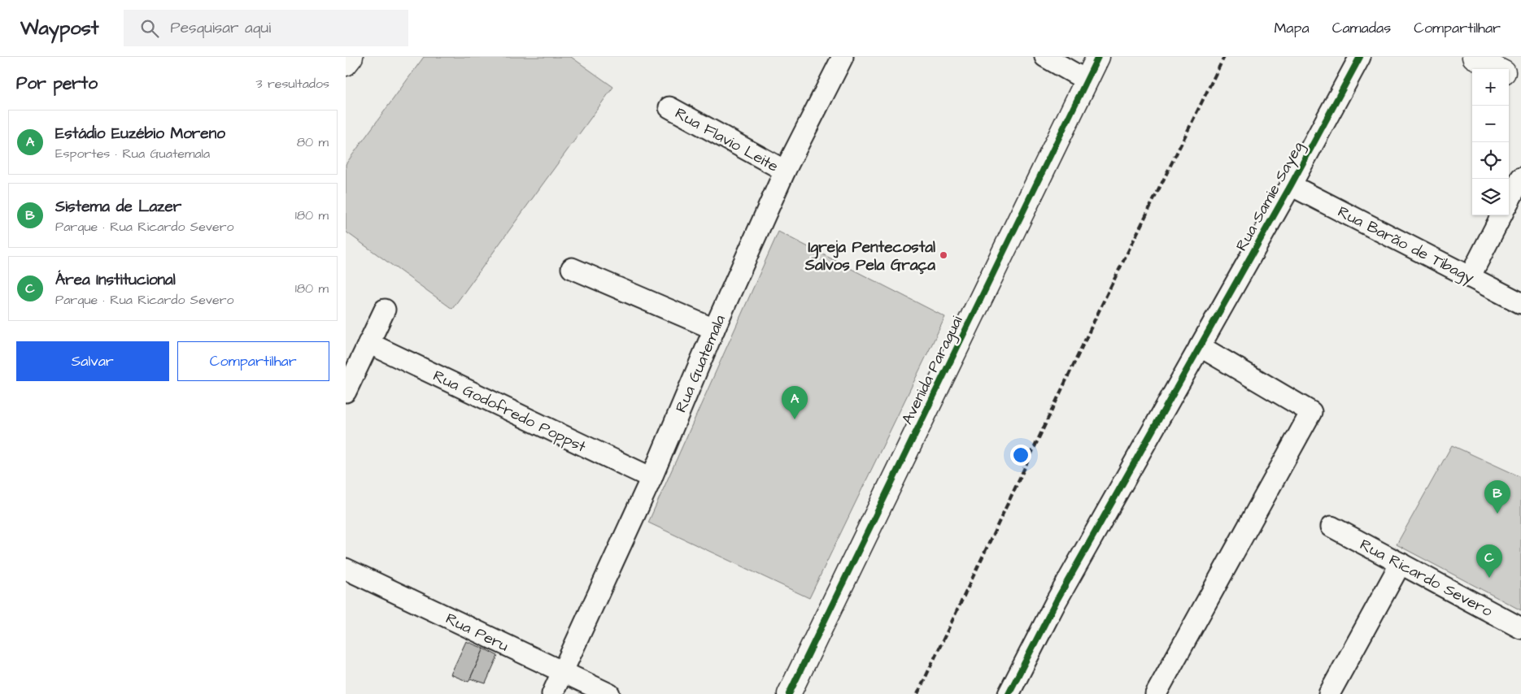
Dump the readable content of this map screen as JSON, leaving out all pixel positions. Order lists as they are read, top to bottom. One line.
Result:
{"streets":{"street":["Rua Flavio Leite","Rua Samie Sayeg","Rua Barão de Tibagy","Rua Guatemala","Avenida Paraguai","Rua Godofredo Poppst","Rua Ricardo Severo","Rua Peru"]},"crossings":[["Rua Flavio Leite","Rua Guatemala"],["Rua Samie Sayeg","Rua Barão de Tibagy"],["Rua Guatemala","Rua Godofredo Poppst"],["Rua Guatemala","Rua Peru"]],"places":["Igreja Pentecostal Salvos Pela Graça"],"page":{"header":"Waypost","search":"Pesquisar aqui","nav":["Mapa","Camadas","Compartilhar"],"heading":["Por perto","3 resultados"],"map_buttons":["+","−"],"list":[{"mark":"A","name":"Estádio Euzébio Moreno","note":"Esportes · Rua Guatemala","value":"80 m"},{"mark":"B","name":"Sistema de Lazer","note":"Parque · Rua Ricardo Severo","value":"180 m"},{"mark":"C","name":"Área Institucional","note":"Parque · Rua Ricardo Severo","value":"180 m"}],"buttons":["Salvar","Compartilhar"],"pins":["A","B","C"]}}
